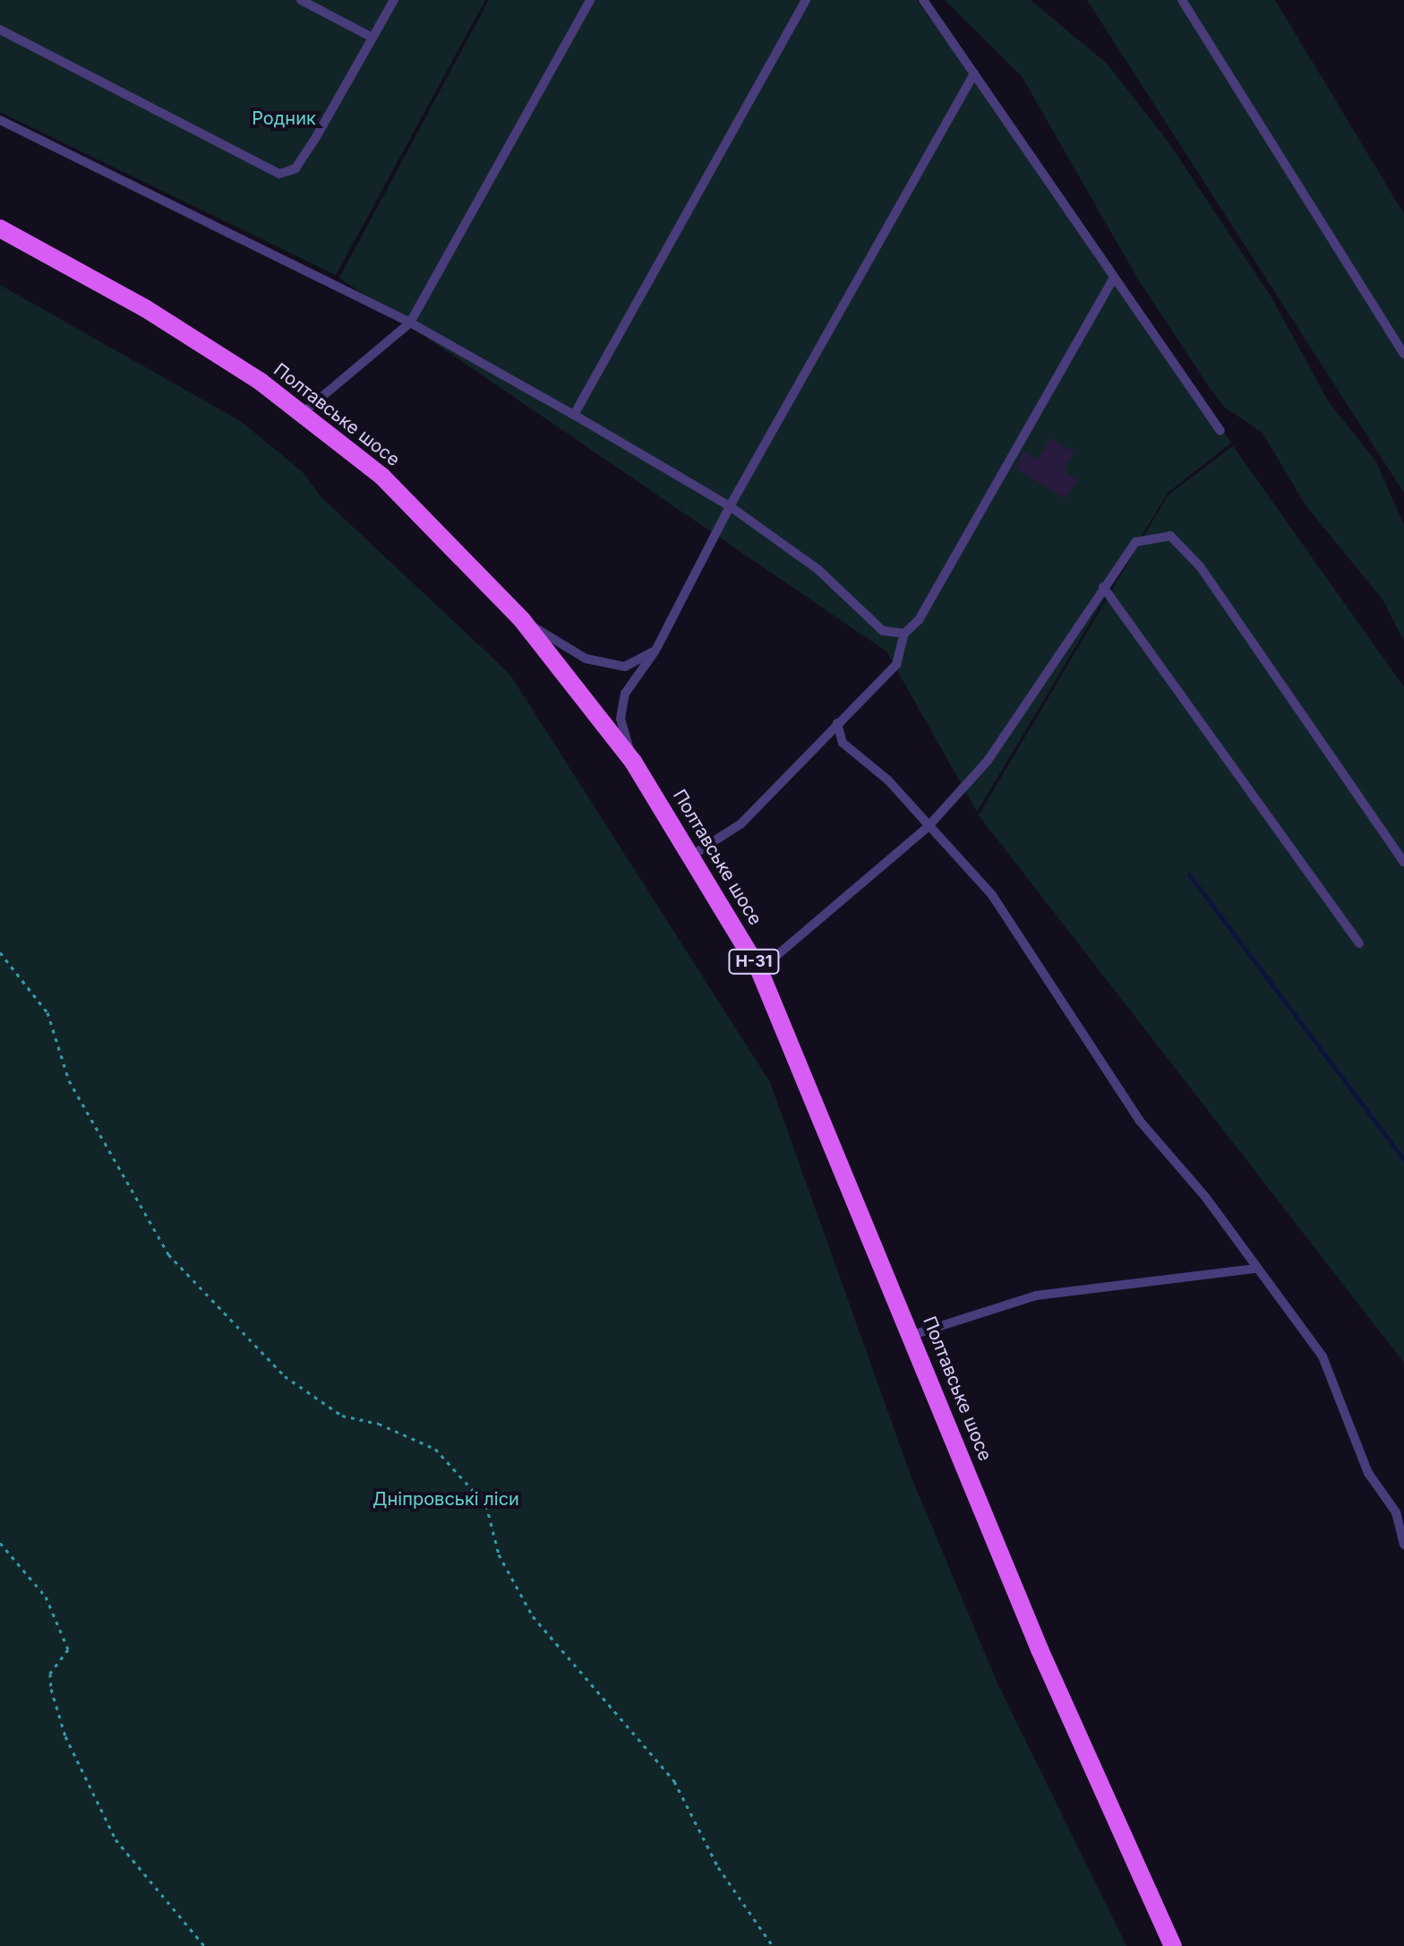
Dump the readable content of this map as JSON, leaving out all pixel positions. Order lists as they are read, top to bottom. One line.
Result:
{"streets":{"main road":["Полтавське шосе","Н-31"]},"parks":["Родник","Дніпровські ліси"]}
